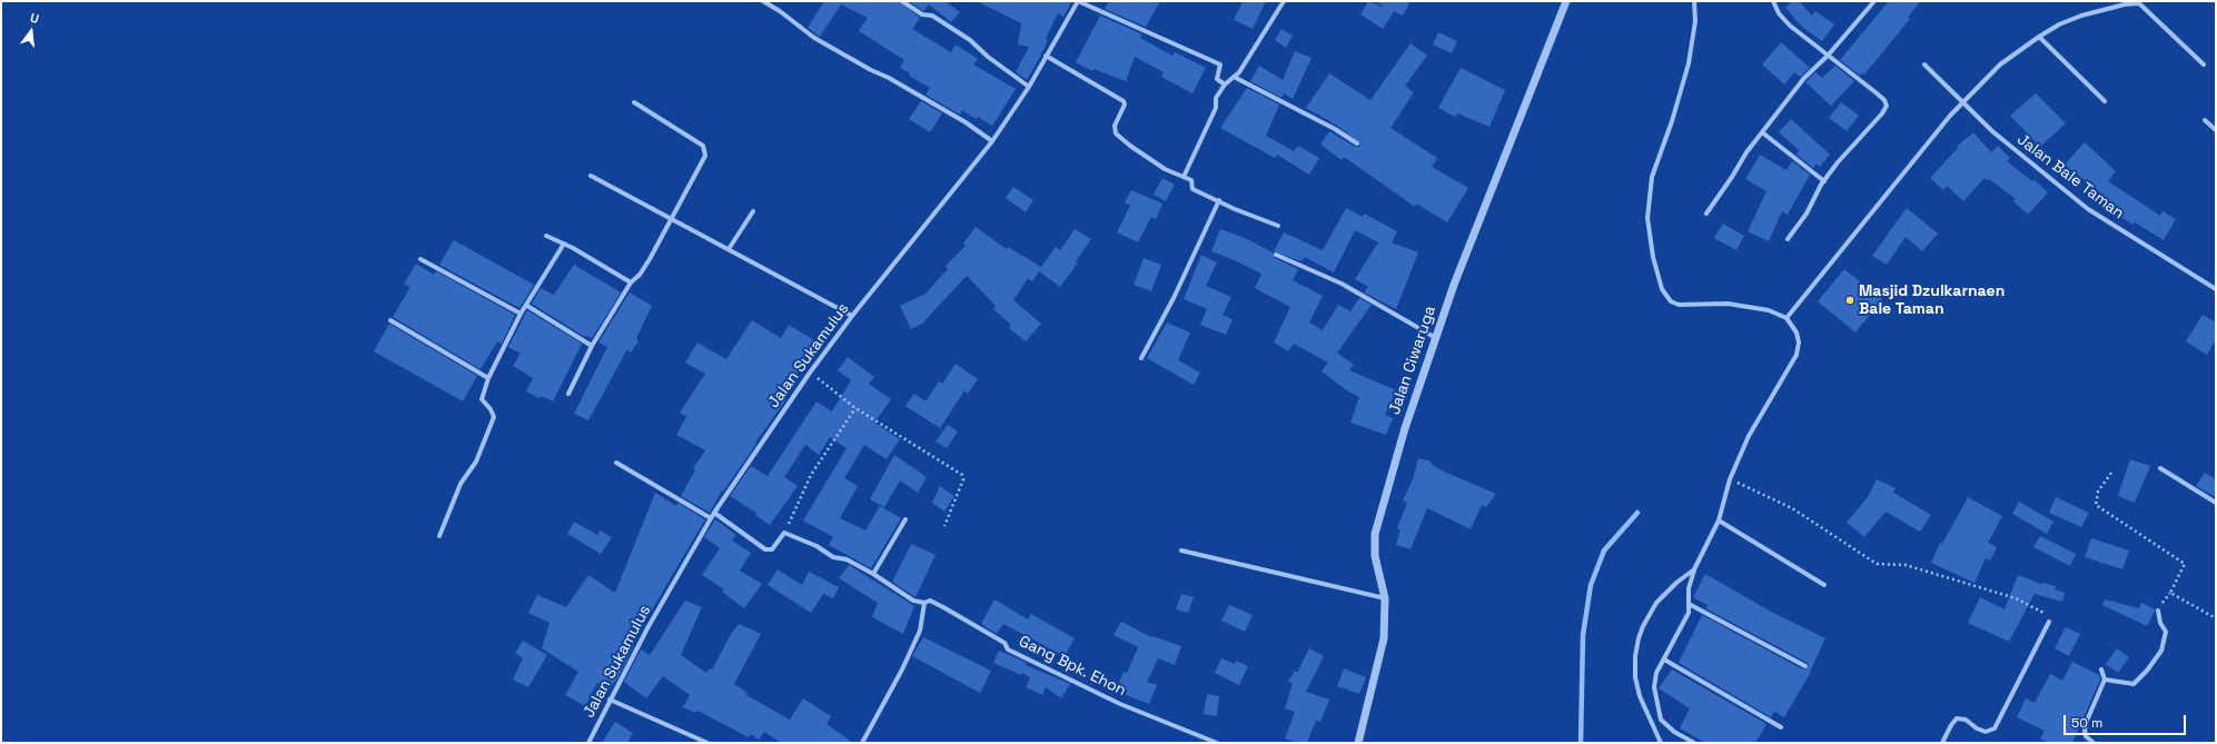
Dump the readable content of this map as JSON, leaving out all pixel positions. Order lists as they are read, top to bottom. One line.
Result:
{"streets":{"street":["Jalan Bale Taman","Jalan Sukamulus","Jalan Ciwaruga","Gang Bpk. Ehon"]},"places":["Masjid Dzulkarnaen Bale Taman"],"scale_bar":"50 m","north":"top"}
